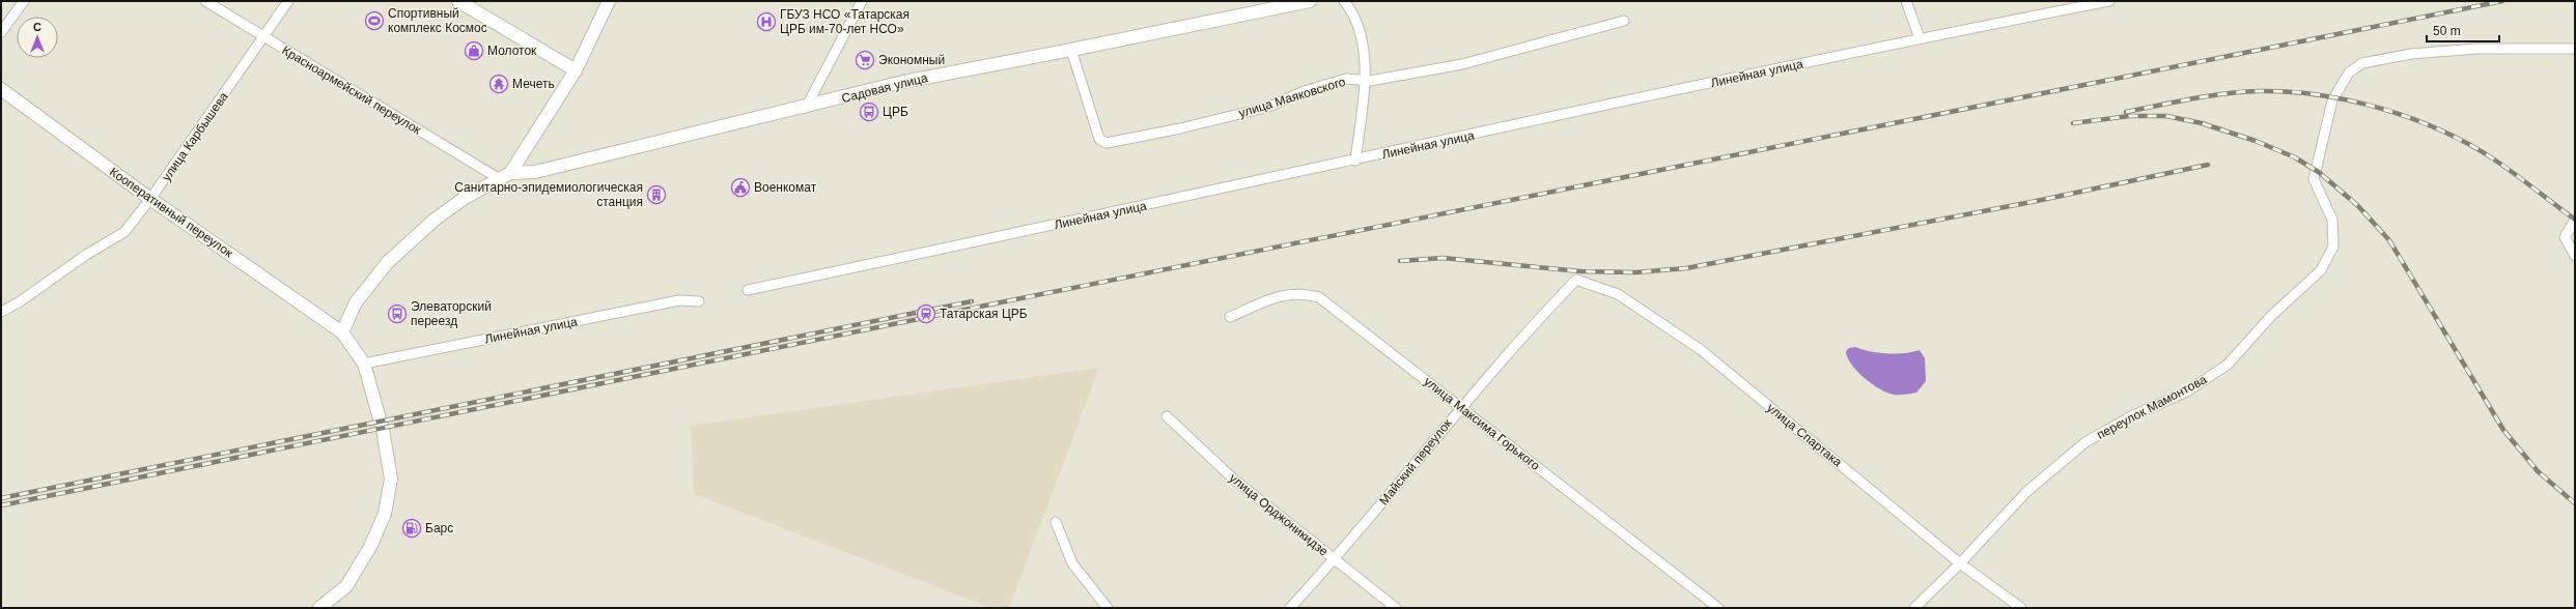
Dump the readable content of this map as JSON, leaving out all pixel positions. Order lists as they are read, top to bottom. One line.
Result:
{"streets":{"street":["Линейная улица","Садовая улица","Красноармейский переулок","улица Маяковского","улица Карбышева","Кооперативный переулок","переулок Мамонтова","улица Максима Горького","улица Спартака","Майский переулок","улица Орджоникидзе"]},"crossings":[["Линейная улица","Кооперативный переулок"],["Садовая улица","Красноармейский переулок"],["Садовая улица","улица Маяковского"],["Красноармейский переулок","улица Карбышева"],["улица Карбышева","Кооперативный переулок"],["переулок Мамонтова","улица Спартака"],["улица Максима Горького","Майский переулок"],["улица Спартака","Майский переулок"],["Майский переулок","улица Орджоникидзе"]],"places":{"sports":["Спортивный комплекс Космос"],"hospital":["ГБУЗ НСО «Татарская ЦРБ им-70-лет НСО»"],"shop":["Молоток"],"supermarket":["Экономный"],"temple":["Мечеть"],"bus stop":["ЦРБ","Элеваторский переезд"],"public building":["Военкомат"],"building":["Санитарно-эпидемиологическая станция"],"station":["Татарская ЦРБ"],"fuel station":["Барс"]},"scale_bar":"50 m","north":"top"}
